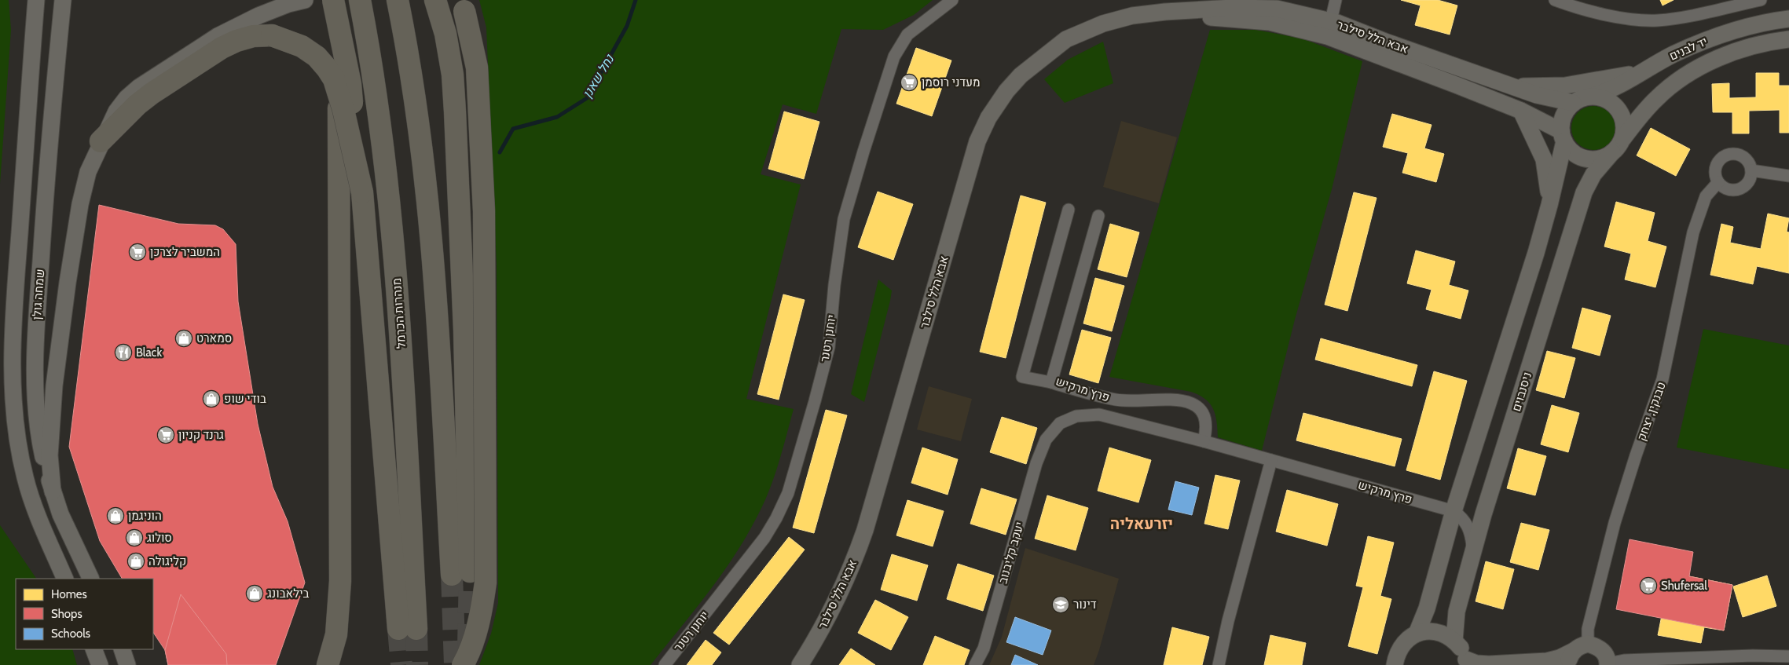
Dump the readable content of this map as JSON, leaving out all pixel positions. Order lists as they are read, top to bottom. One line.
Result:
{"streets":{"highway":["מנהרות הכרמל"],"street":["אבא הלל סילבר","יד לבנים","שמחה גולן","יוחנן רטנר","פרץ מרקיש","ניסנבוים","טבנקין, יצחק","יעקב קליבנוב"]},"crossings":[["אבא הלל סילבר","יד לבנים"],["אבא הלל סילבר","ניסנבוים"],["יד לבנים","ניסנבוים"],["פרץ מרקיש","ניסנבוים"],["פרץ מרקיש","יעקב קליבנוב"]],"districts":["יזרעאליה"],"water":["נחל שאנן"],"places":{"supermarket":["מעדני רוסמן","המשביר לצרכן","גרנד קניון","Shufersal"],"shop":["סמארט","בודי שופ","הוניגמן","סולוג","קליגולה","בילאבונג"],"restaurant":["Black"],"school or university":["דינור"]},"legend":["Homes","Shops","Schools"]}
